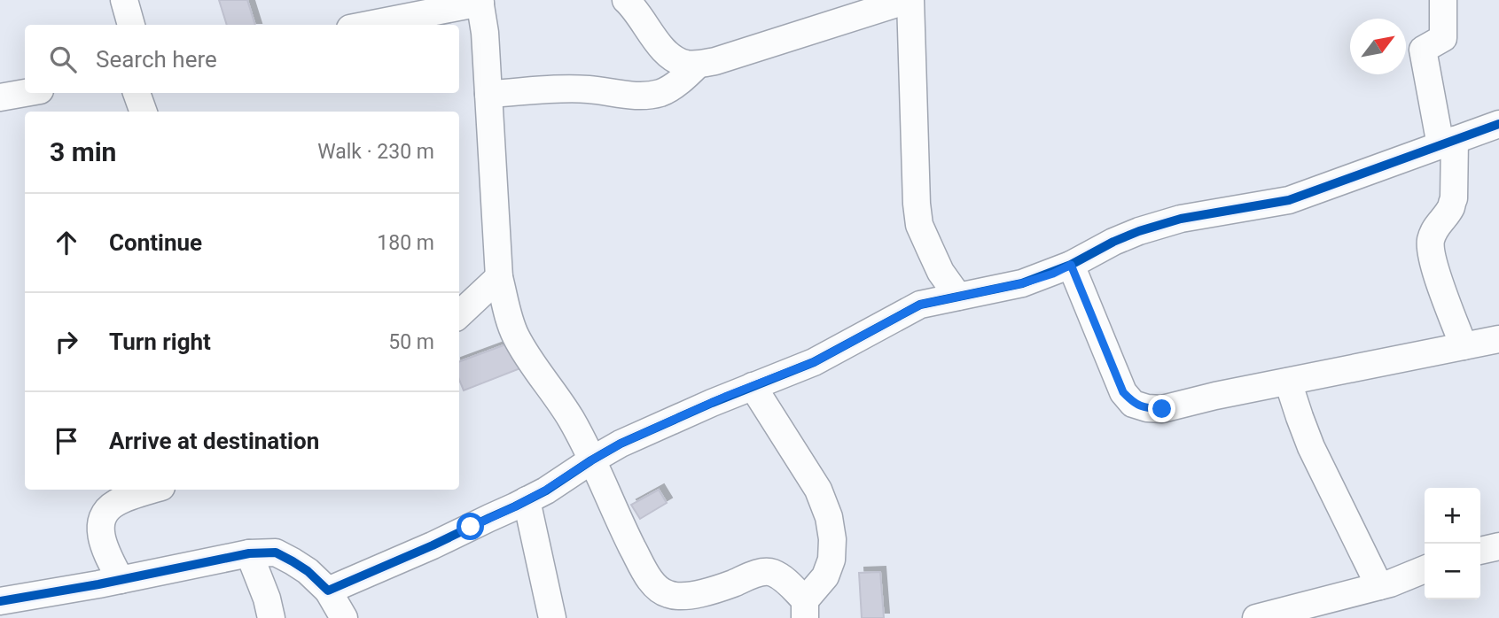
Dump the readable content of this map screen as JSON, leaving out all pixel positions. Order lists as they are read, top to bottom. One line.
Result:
{"north":"top right","page":{"search":"Search here","heading":["3 min","Walk · 230 m"],"list":[["Continue","180 m"],["Turn right","50 m"],"Arrive at destination"],"map_buttons":["+","−"]}}
